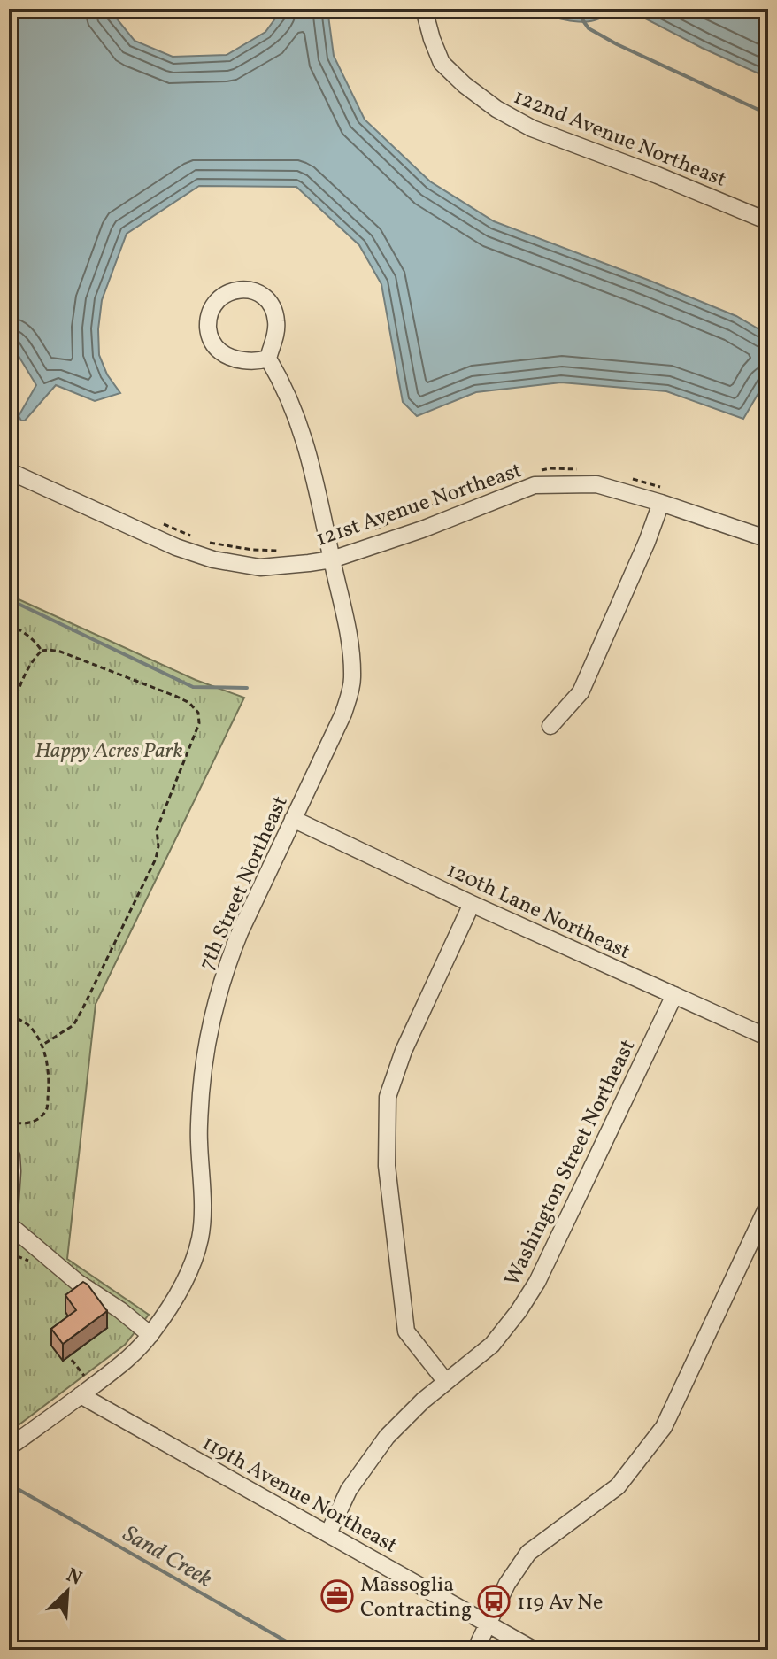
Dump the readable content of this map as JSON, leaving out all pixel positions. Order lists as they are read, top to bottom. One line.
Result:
{"streets":{"street":["122nd Avenue Northeast","121st Avenue Northeast","7th Street Northeast","120th Lane Northeast","Washington Street Northeast","119th Avenue Northeast"]},"crossings":[["121st Avenue Northeast","7th Street Northeast"],["7th Street Northeast","120th Lane Northeast"],["7th Street Northeast","119th Avenue Northeast"],["120th Lane Northeast","Washington Street Northeast"],["Washington Street Northeast","119th Avenue Northeast"]],"water":["Sand Creek"],"parks":["Happy Acres Park"],"places":{"office":["Massoglia Contracting"],"bus stop":["119 Av Ne"]},"north":"top right"}
